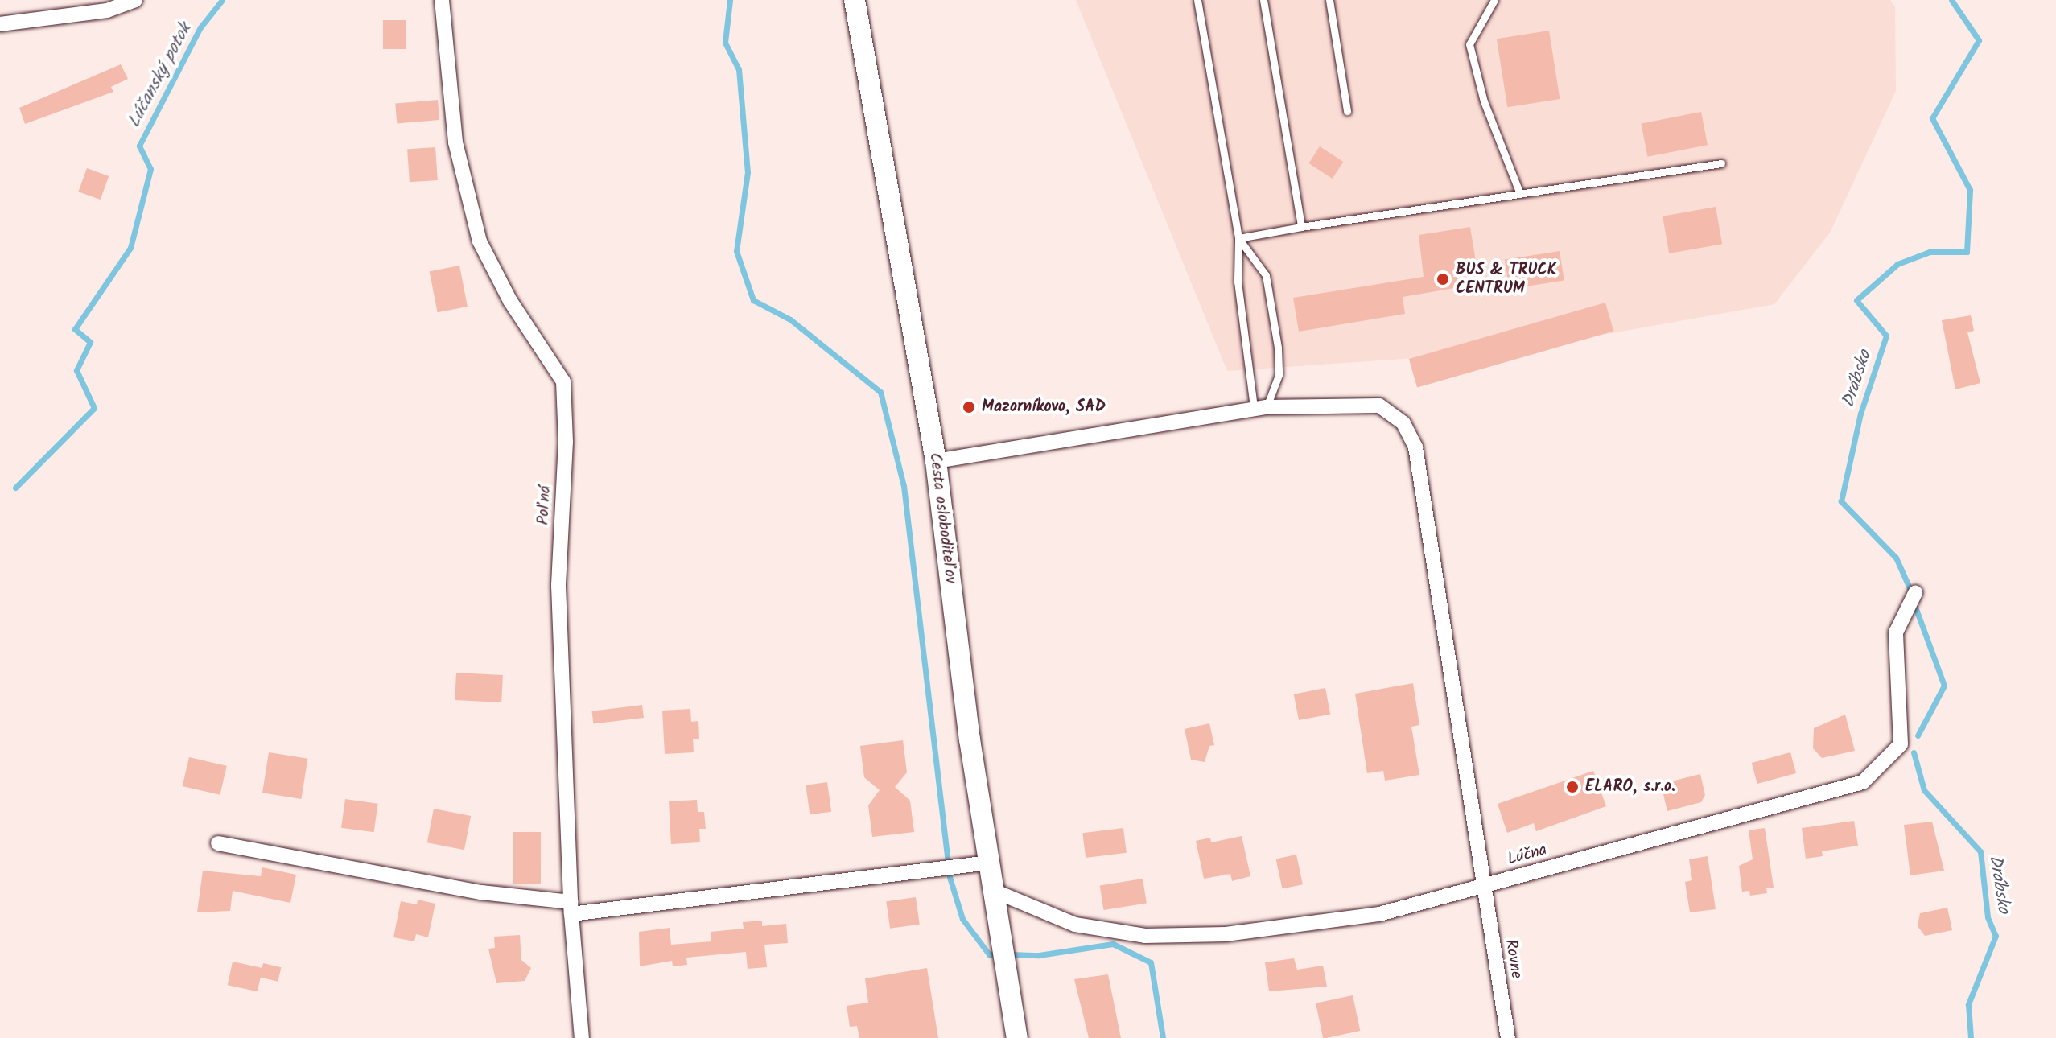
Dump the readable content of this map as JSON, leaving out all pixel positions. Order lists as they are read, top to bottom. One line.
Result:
{"streets":{"main road":["Cesta osloboditeľov"],"street":["Poľná","Lúčna","Rovne"]},"crossings":[["Cesta osloboditeľov","Lúčna"],["Cesta osloboditeľov","Rovne"],["Lúčna","Rovne"]],"water":["Lúčanský potok","Drábsko"],"places":["BUS & TRUCK CENTRUM","Mazorníkovo, SAD","ELARO, s.r.o."]}
